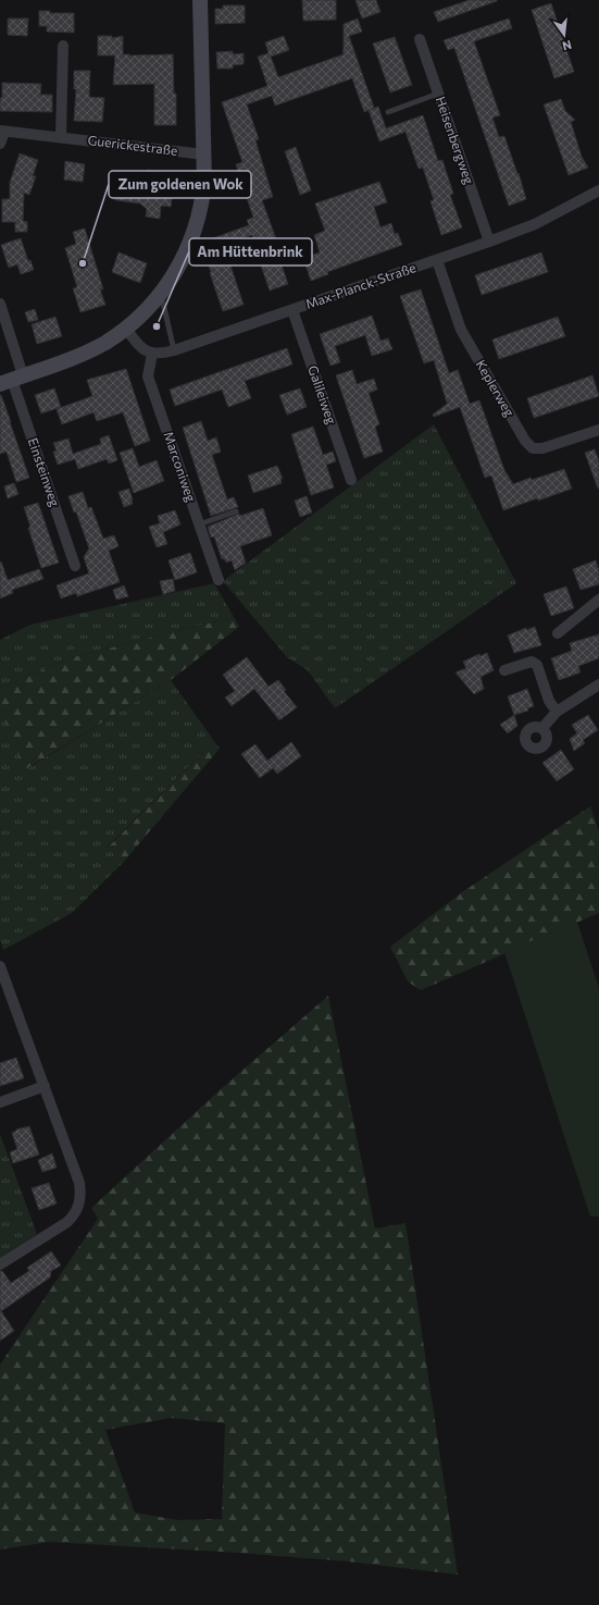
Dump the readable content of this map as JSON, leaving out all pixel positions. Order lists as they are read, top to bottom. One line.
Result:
{"streets":{"street":["Heisenbergweg","Guerickestraße","Max-Planck-Straße","Keplerweg","Galileiweg","Marconiweg","Einsteinweg"]},"crossings":[["Heisenbergweg","Max-Planck-Straße"],["Max-Planck-Straße","Keplerweg"],["Max-Planck-Straße","Galileiweg"],["Max-Planck-Straße","Marconiweg"]],"places":["Zum goldenen Wok","Am Hüttenbrink"],"north":"bottom"}
